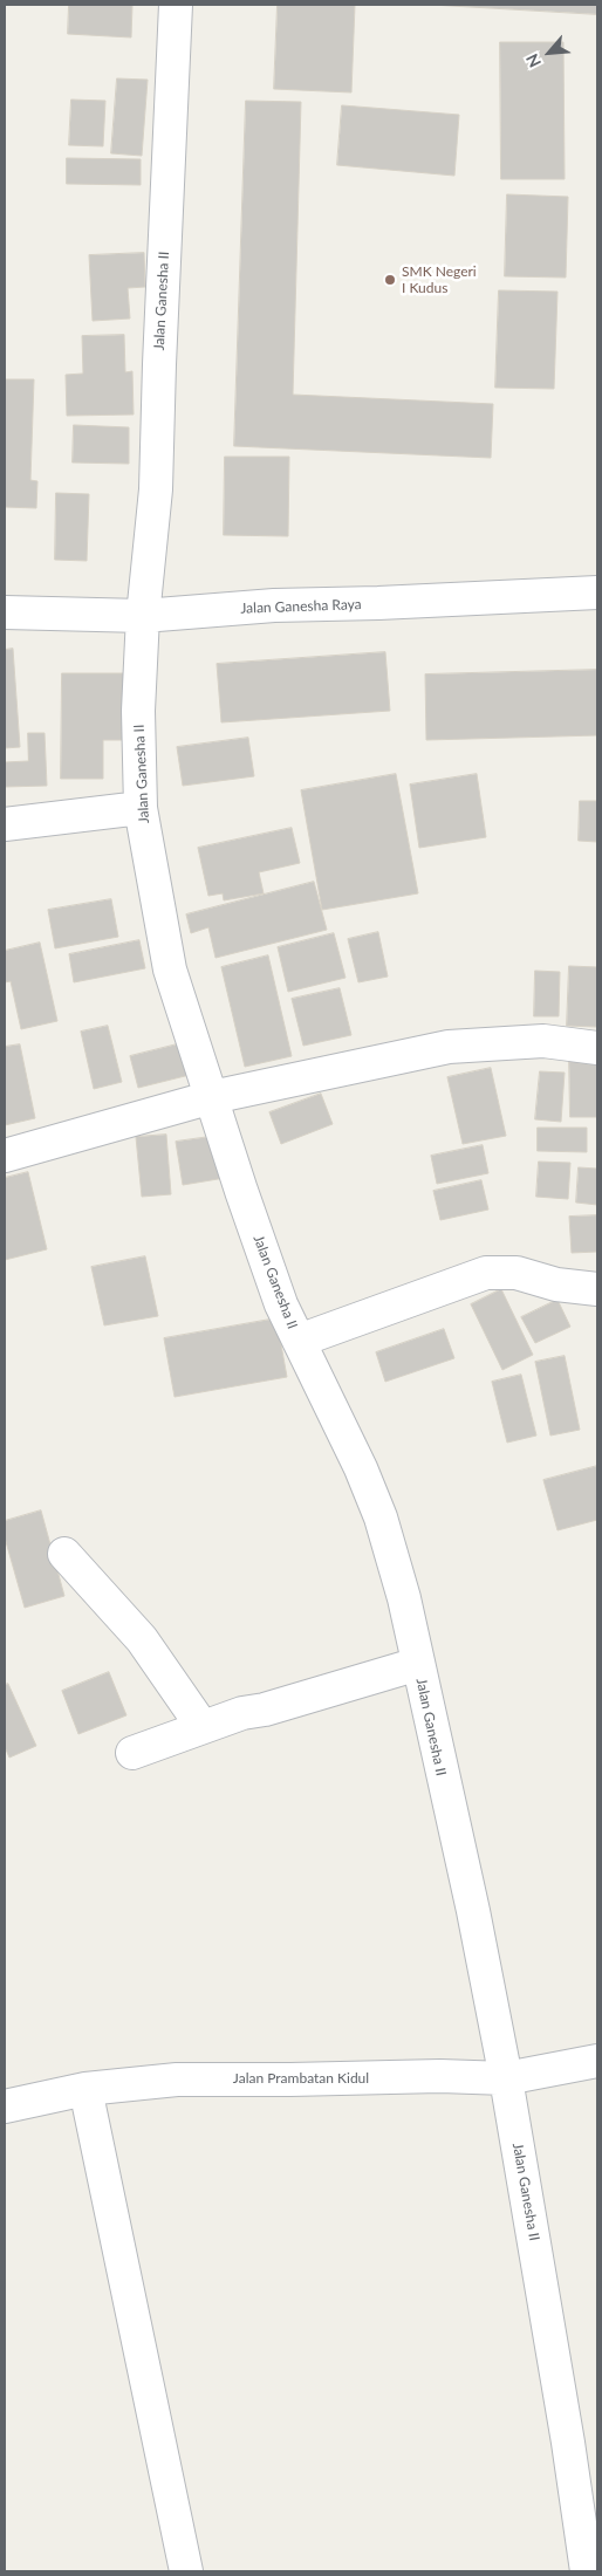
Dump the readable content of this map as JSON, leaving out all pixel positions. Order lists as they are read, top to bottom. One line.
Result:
{"streets":{"street":["Jalan Ganesha II","Jalan Ganesha Raya","Jalan Prambatan Kidul"]},"crossings":[["Jalan Ganesha II","Jalan Ganesha Raya"],["Jalan Ganesha II","Jalan Prambatan Kidul"]],"places":["SMK Negeri I Kudus"],"north":"bottom left"}
